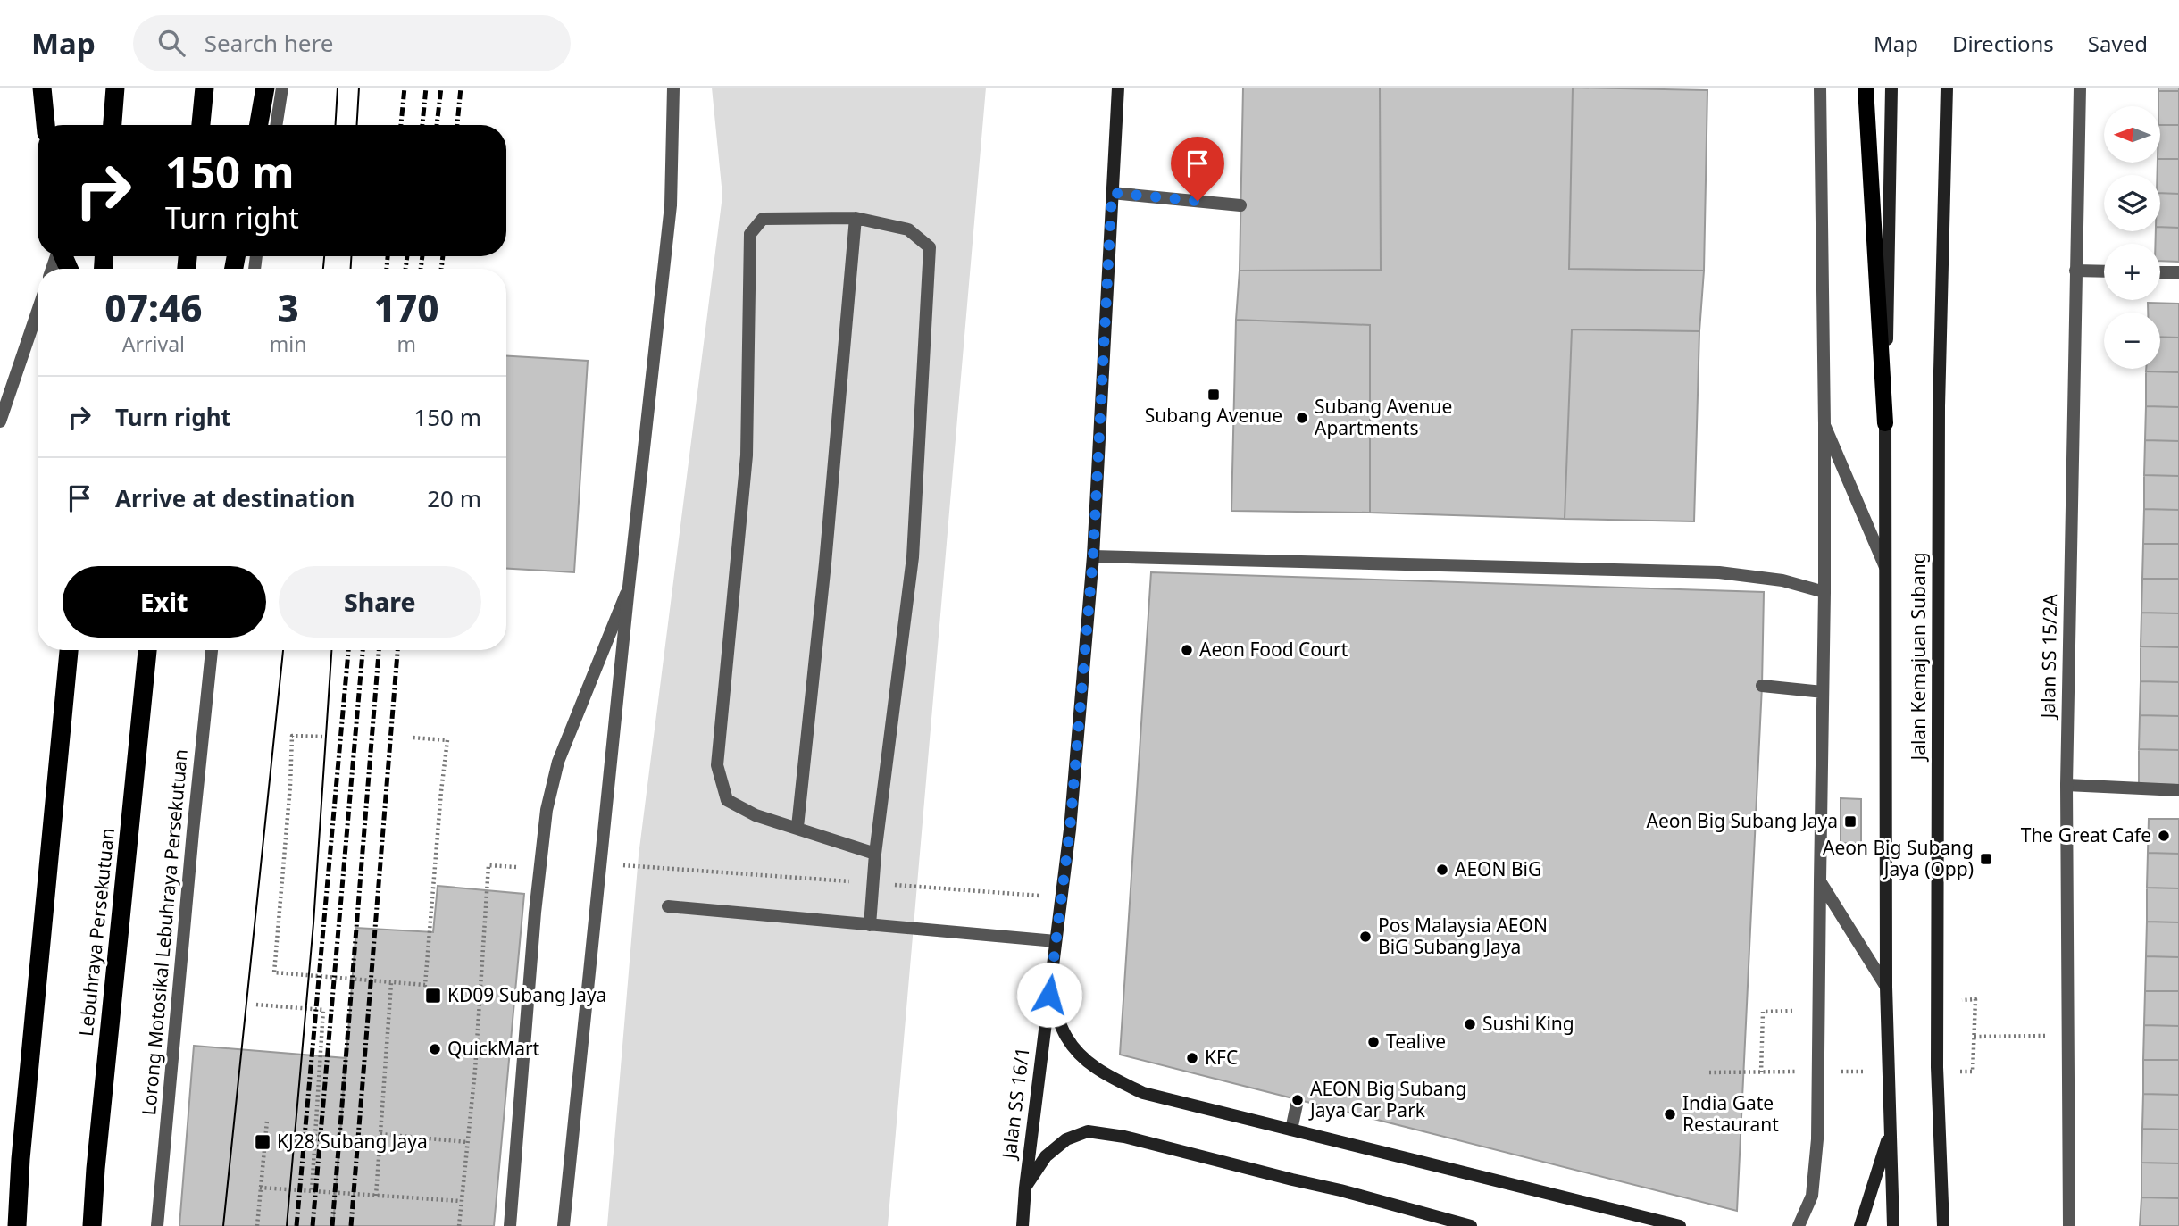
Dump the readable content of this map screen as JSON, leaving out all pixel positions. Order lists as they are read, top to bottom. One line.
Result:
{"streets":{"highway":["Lebuhraya Persekutuan"],"main road":["Jalan Kemajuan Subang","Jalan SS 16/1"],"street":["Jalan SS 15/2A","Lorong Motosikal Lebuhraya Persekutuan"]},"places":{"transit":["Subang Avenue","Aeon Big Subang Jaya","Aeon Big Subang Jaya (Opp)","KD09 Subang Jaya","KJ28 Subang Jaya"],"other":["Subang Avenue Apartments","Aeon Food Court","The Great Cafe","AEON BiG","Pos Malaysia AEON BiG Subang Jaya","Sushi King","Tealive","QuickMart","KFC","AEON Big Subang Jaya Car Park","India Gate Restaurant"]},"north":"left","page":{"header":"Map","search":"Search here","nav":["Map","Directions","Saved"],"map_buttons":["+","−"],"turn":["150 m","Turn right"],"eta":["07:46","Arrival","3","min","170","m"],"list":[{"name":"Turn right","value":"150 m"},{"name":"Arrive at destination","value":"20 m"}],"buttons":["Exit","Share"]}}
